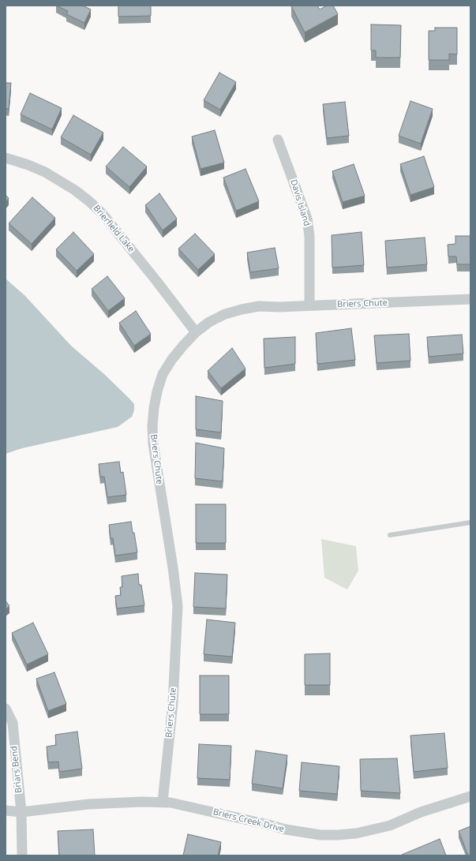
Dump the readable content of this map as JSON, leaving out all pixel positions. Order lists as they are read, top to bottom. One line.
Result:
{"streets":{"street":["Davis Island","Brierfield Lake","Briers Chute","Briars Bend","Briers Creek Drive"]},"crossings":[["Davis Island","Briers Chute"],["Brierfield Lake","Briers Chute"],["Briers Chute","Briers Creek Drive"],["Briars Bend","Briers Creek Drive"]]}
